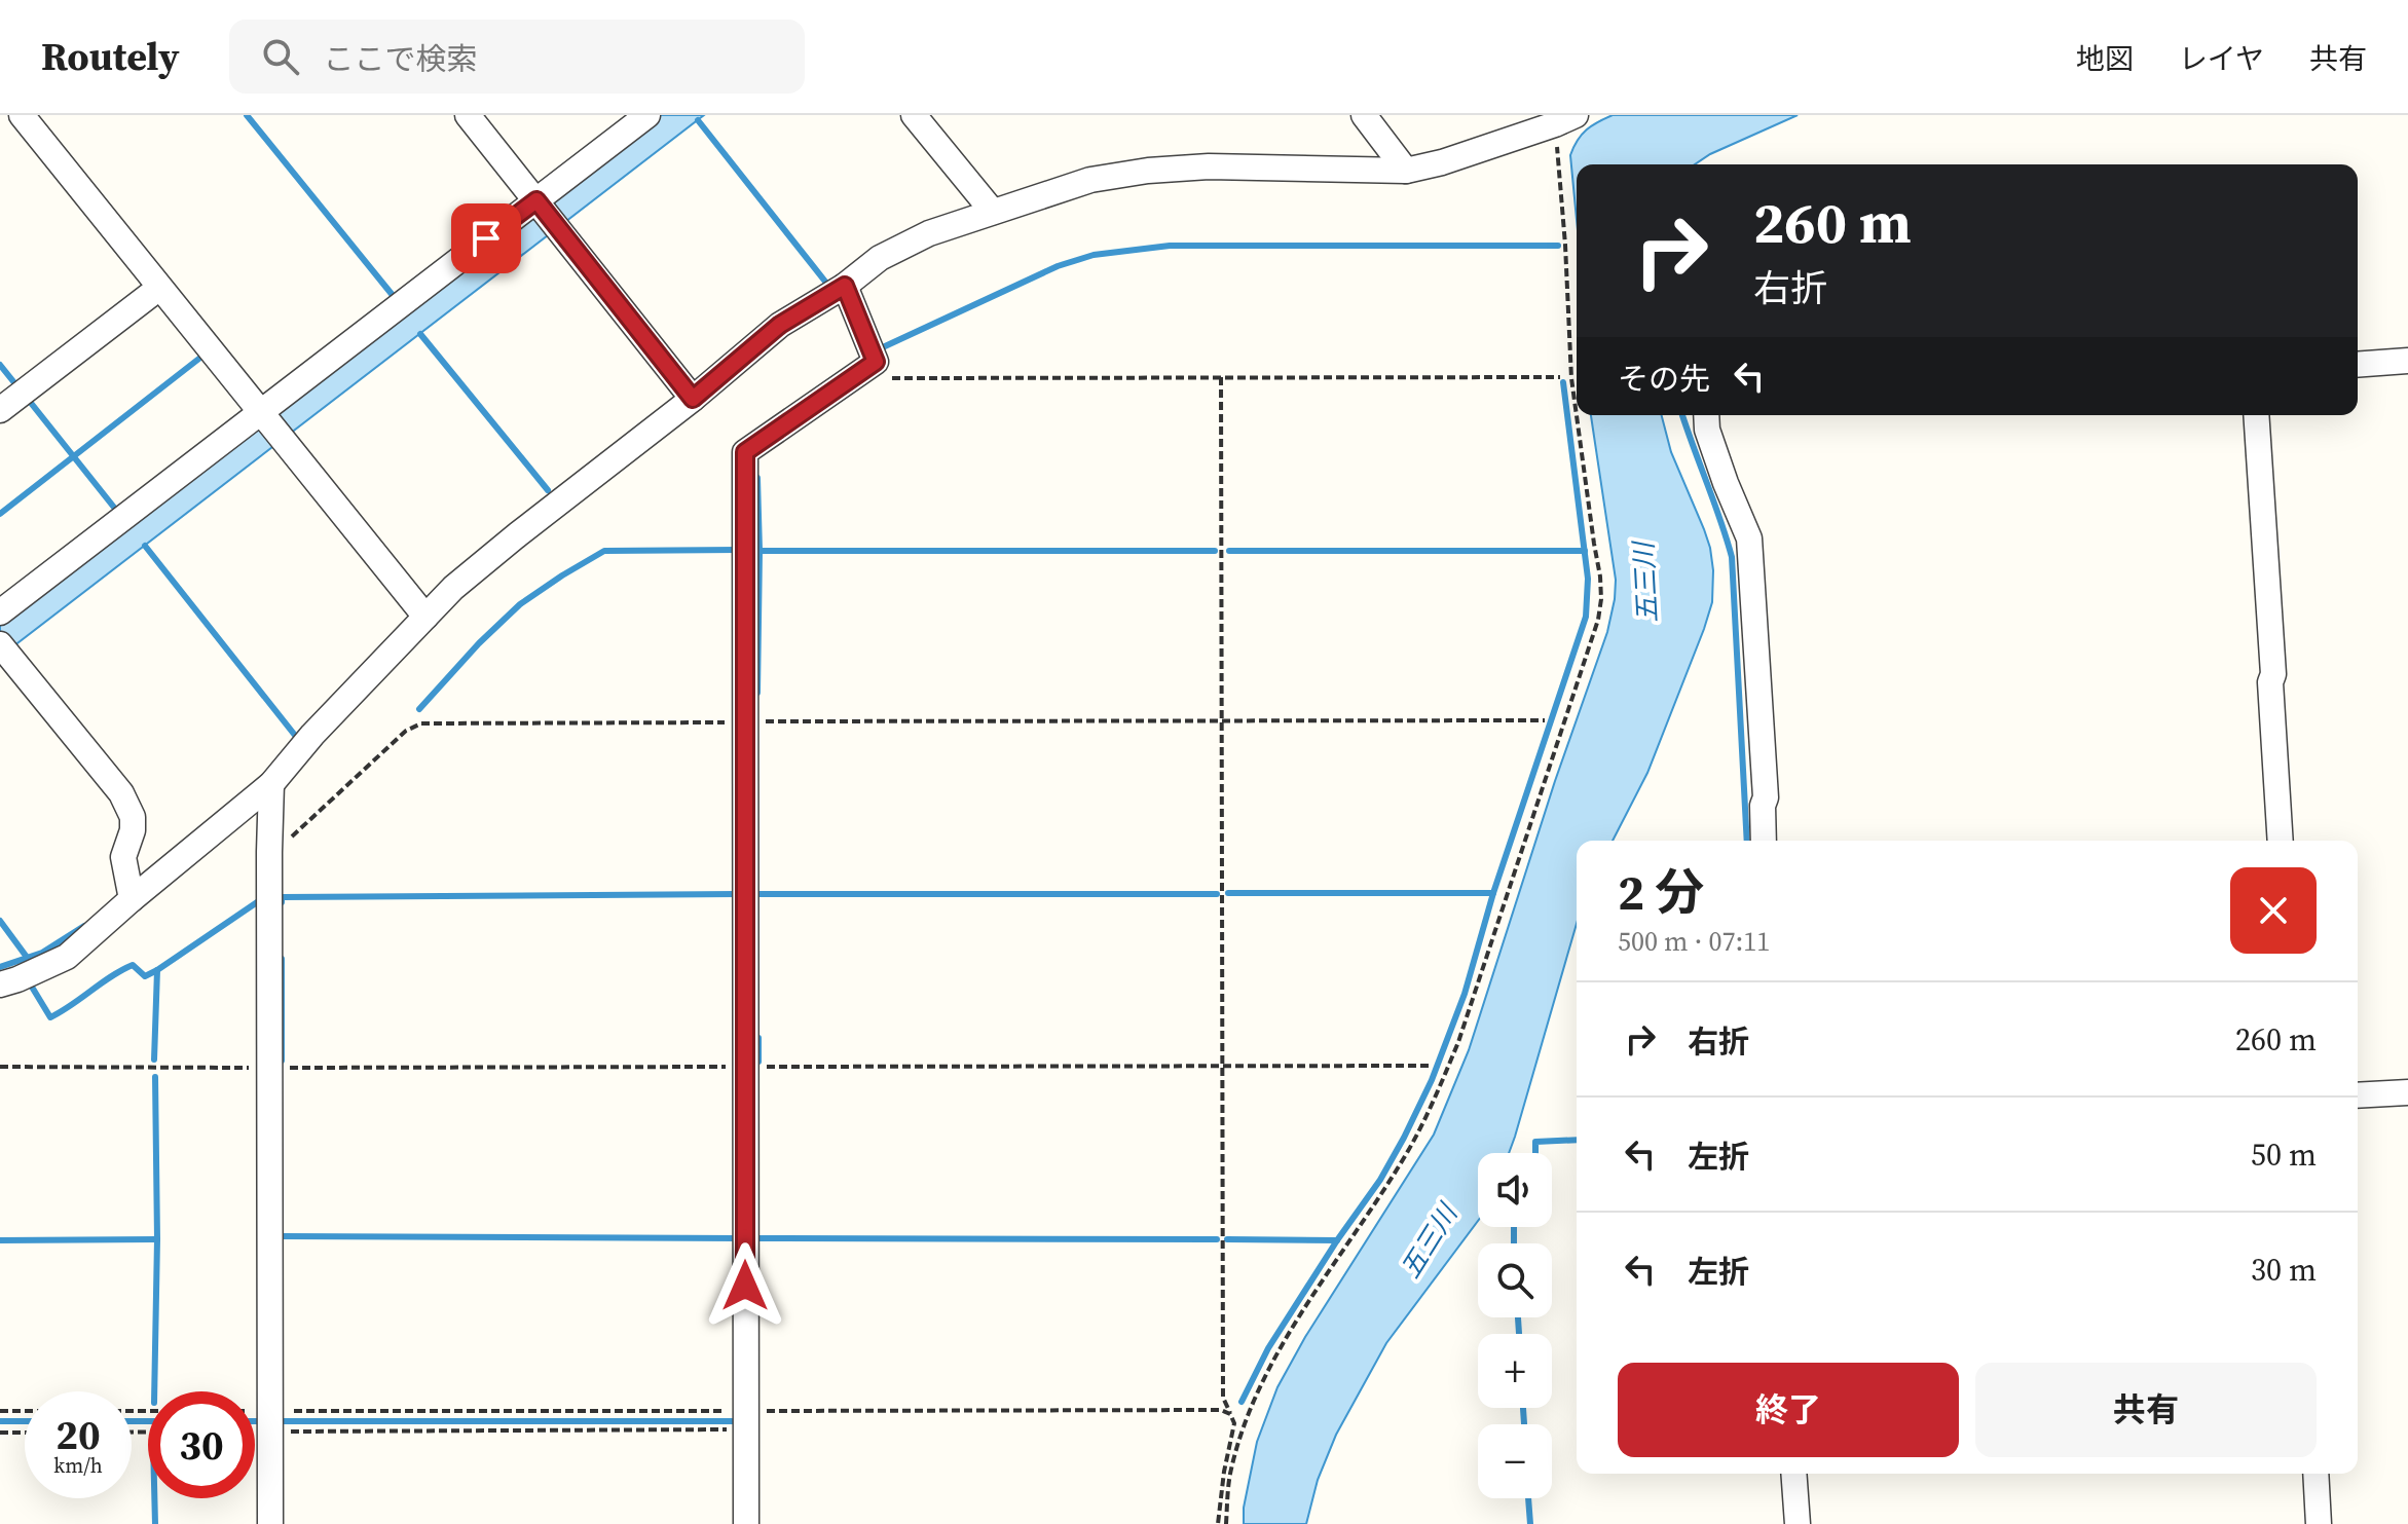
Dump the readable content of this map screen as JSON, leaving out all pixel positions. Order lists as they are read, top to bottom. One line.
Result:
{"water":["五三川"],"page":{"header":"Routely","search":"ここで検索","nav":["地図","レイヤ","共有"],"turn":["260 m","右折"],"then":"その先","heading":["2 分","500 m · 07:11"],"list":[{"name":"右折","value":"260 m"},{"name":"左折","value":"50 m"},{"name":"左折","value":"30 m"}],"map_buttons":["+","−"],"buttons":["終了","共有"],"speed":"20 km/h","limit":"30"}}
